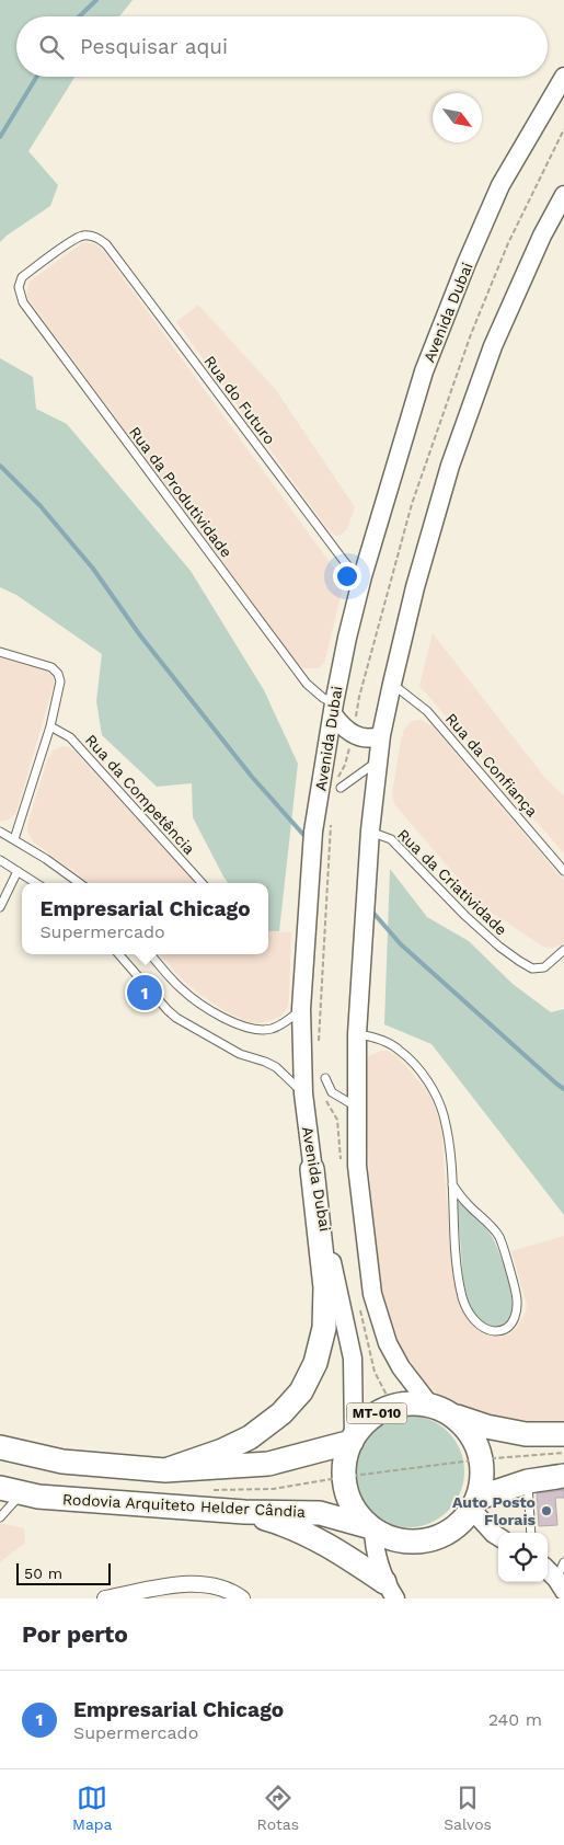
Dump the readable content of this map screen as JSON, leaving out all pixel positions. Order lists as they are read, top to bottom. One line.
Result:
{"streets":{"main road":["MT-010","Rodovia Arquiteto Helder Cândia"],"street":["Avenida Dubai"],"lane":["Rua do Futuro","Rua da Produtividade","Rua da Confiança","Rua da Competência","Rua da Criatividade"]},"crossings":[["Avenida Dubai","Rua do Futuro"],["Avenida Dubai","Rua da Produtividade"],["Avenida Dubai","MT-010"],["Avenida Dubai","Rodovia Arquiteto Helder Cândia"],["Rua do Futuro","Rua da Produtividade"],["MT-010","Rodovia Arquiteto Helder Cândia"]],"places":["Auto Posto Florais"],"scale_bar":"50 m","north":"bottom right","page":{"search":"Pesquisar aqui","popup":["Empresarial Chicago","Supermercado"],"pins":"1","scale":"50 m","heading":"Por perto","list":[{"mark":"1","name":"Empresarial Chicago","note":"Supermercado","value":"240 m"}],"nav":["Mapa","Rotas","Salvos"]}}
